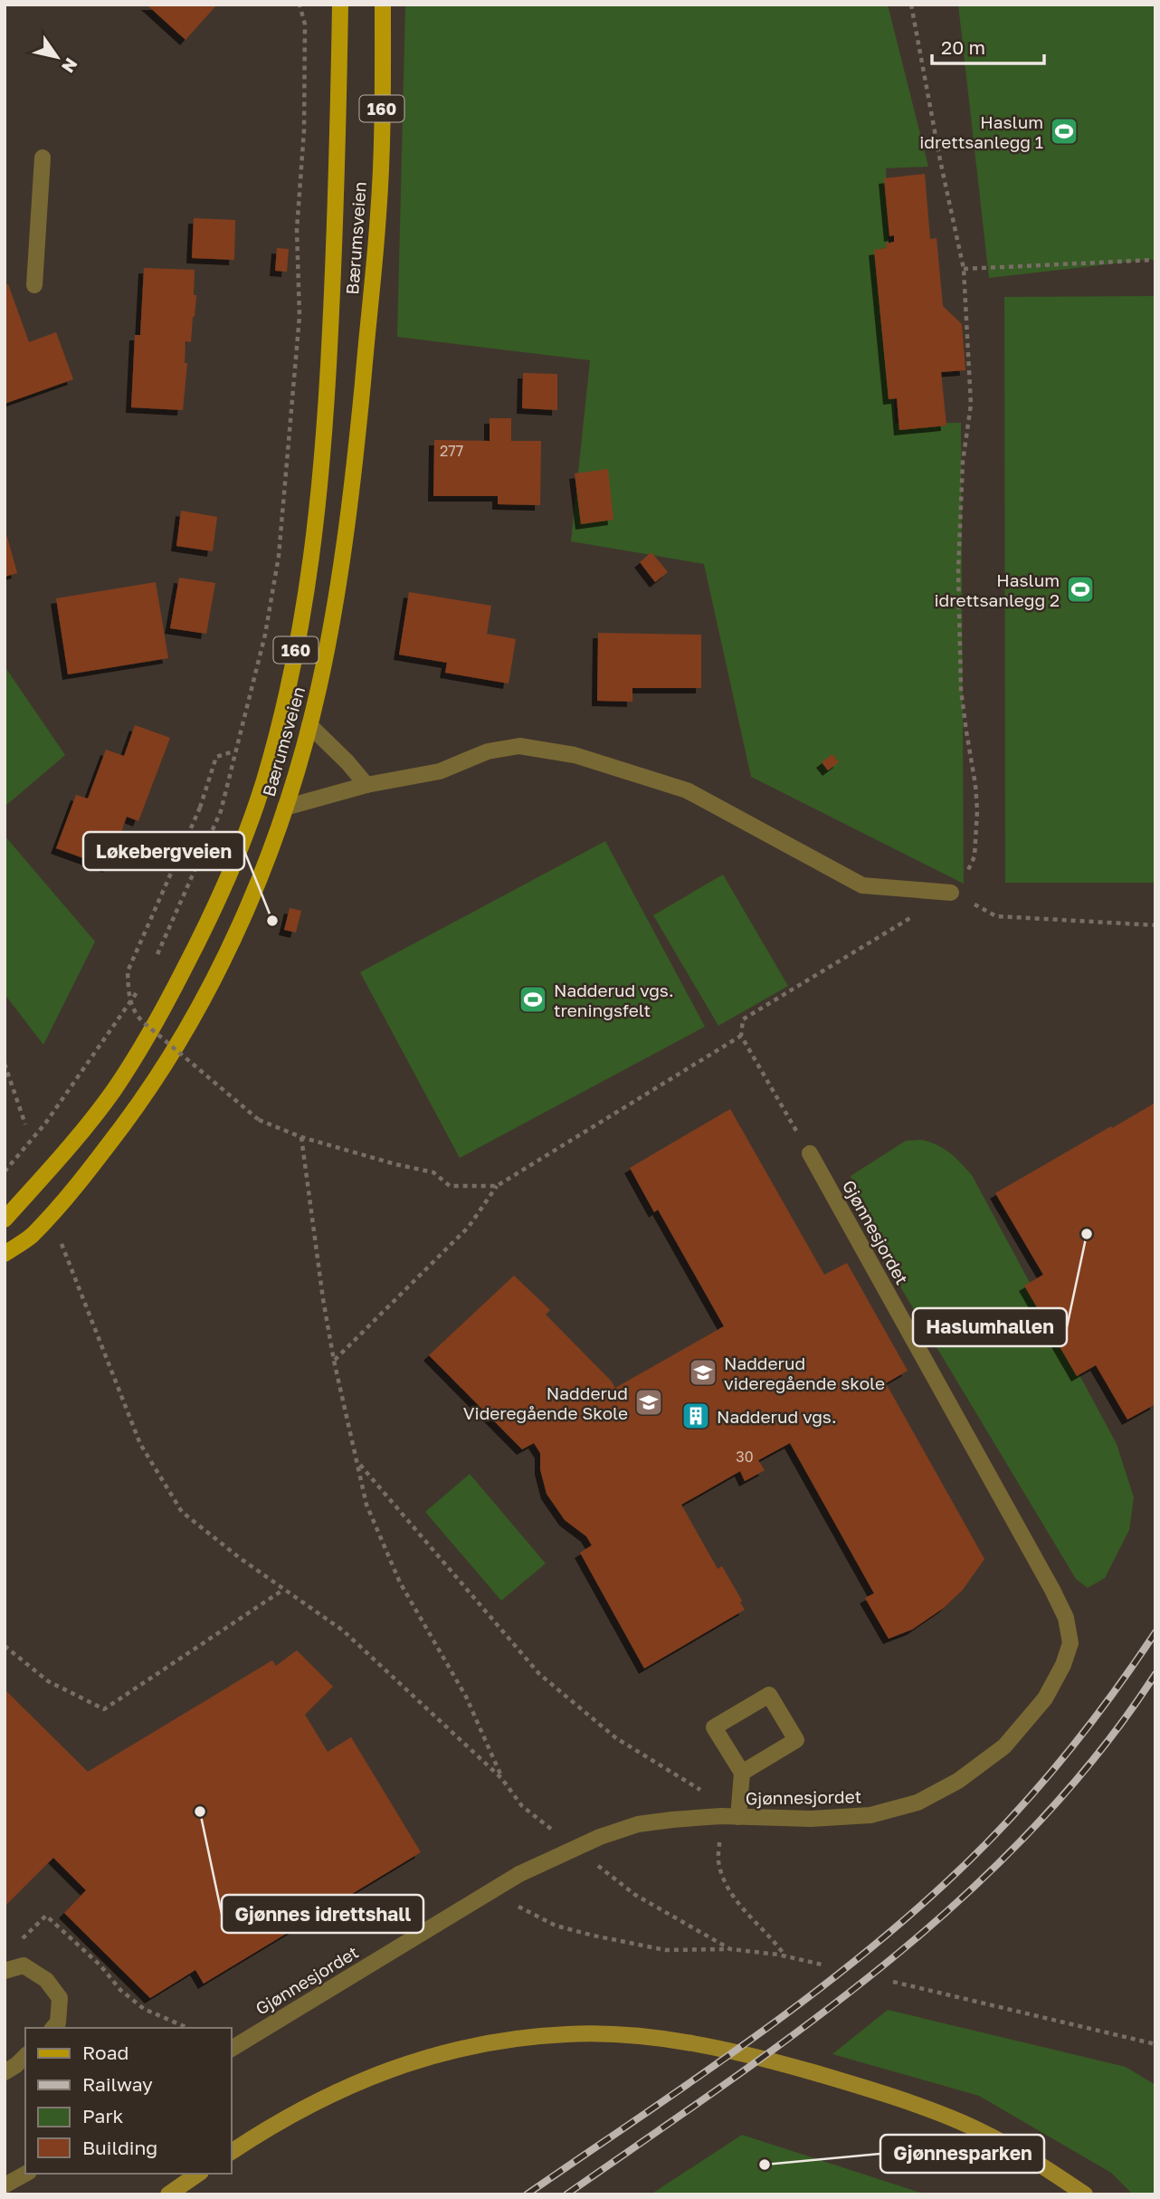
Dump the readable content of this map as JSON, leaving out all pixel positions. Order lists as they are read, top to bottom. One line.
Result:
{"streets":{"main road":["160","Bærumsveien"],"street":["Gjønnesjordet"]},"places":{"sports":["Haslum idrettsanlegg 1","Haslum idrettsanlegg 2","Nadderud vgs. treningsfelt"],"other":["Løkebergveien","Haslumhallen","Gjønnes idrettshall","Gjønnesparken"],"school or university":["Nadderud videregående skole","Nadderud Videregående Skole"],"building":["Nadderud vgs."]},"house_numbers":["277","30"],"legend":["Road","Railway","Park","Building"],"scale_bar":"20 m","north":"bottom right"}
